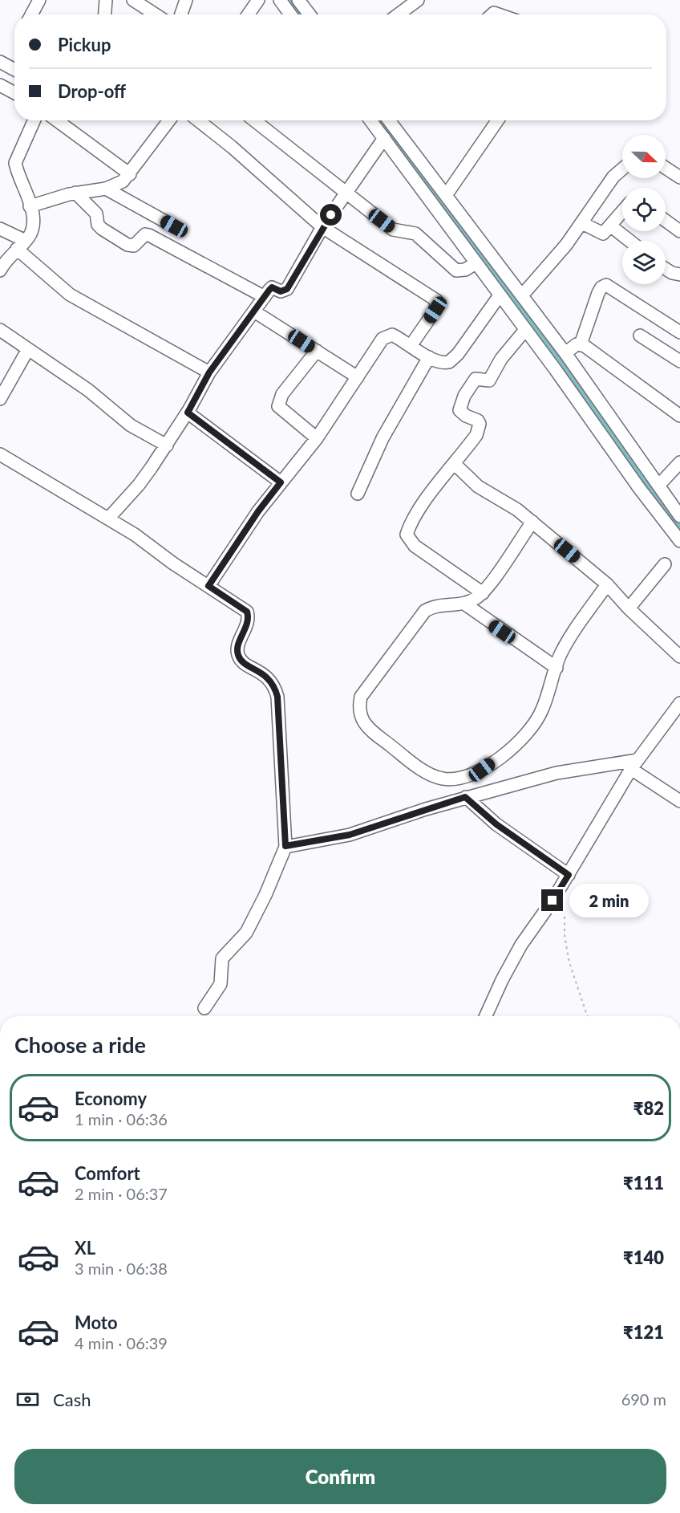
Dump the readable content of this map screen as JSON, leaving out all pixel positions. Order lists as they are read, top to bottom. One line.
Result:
{"north":"right","page":{"banner":["Pickup","Drop-off"],"bubble":"2 min","heading":"Choose a ride","list":[{"name":"Economy","note":"1 min · 06:36","value":"₹82"},{"name":"Comfort","note":"2 min · 06:37","value":"₹111"},{"name":"XL","note":"3 min · 06:38","value":"₹140"},{"name":"Moto","note":"4 min · 06:39","value":"₹121"}],"pay":["Cash","690 m"],"buttons":"Confirm"}}
